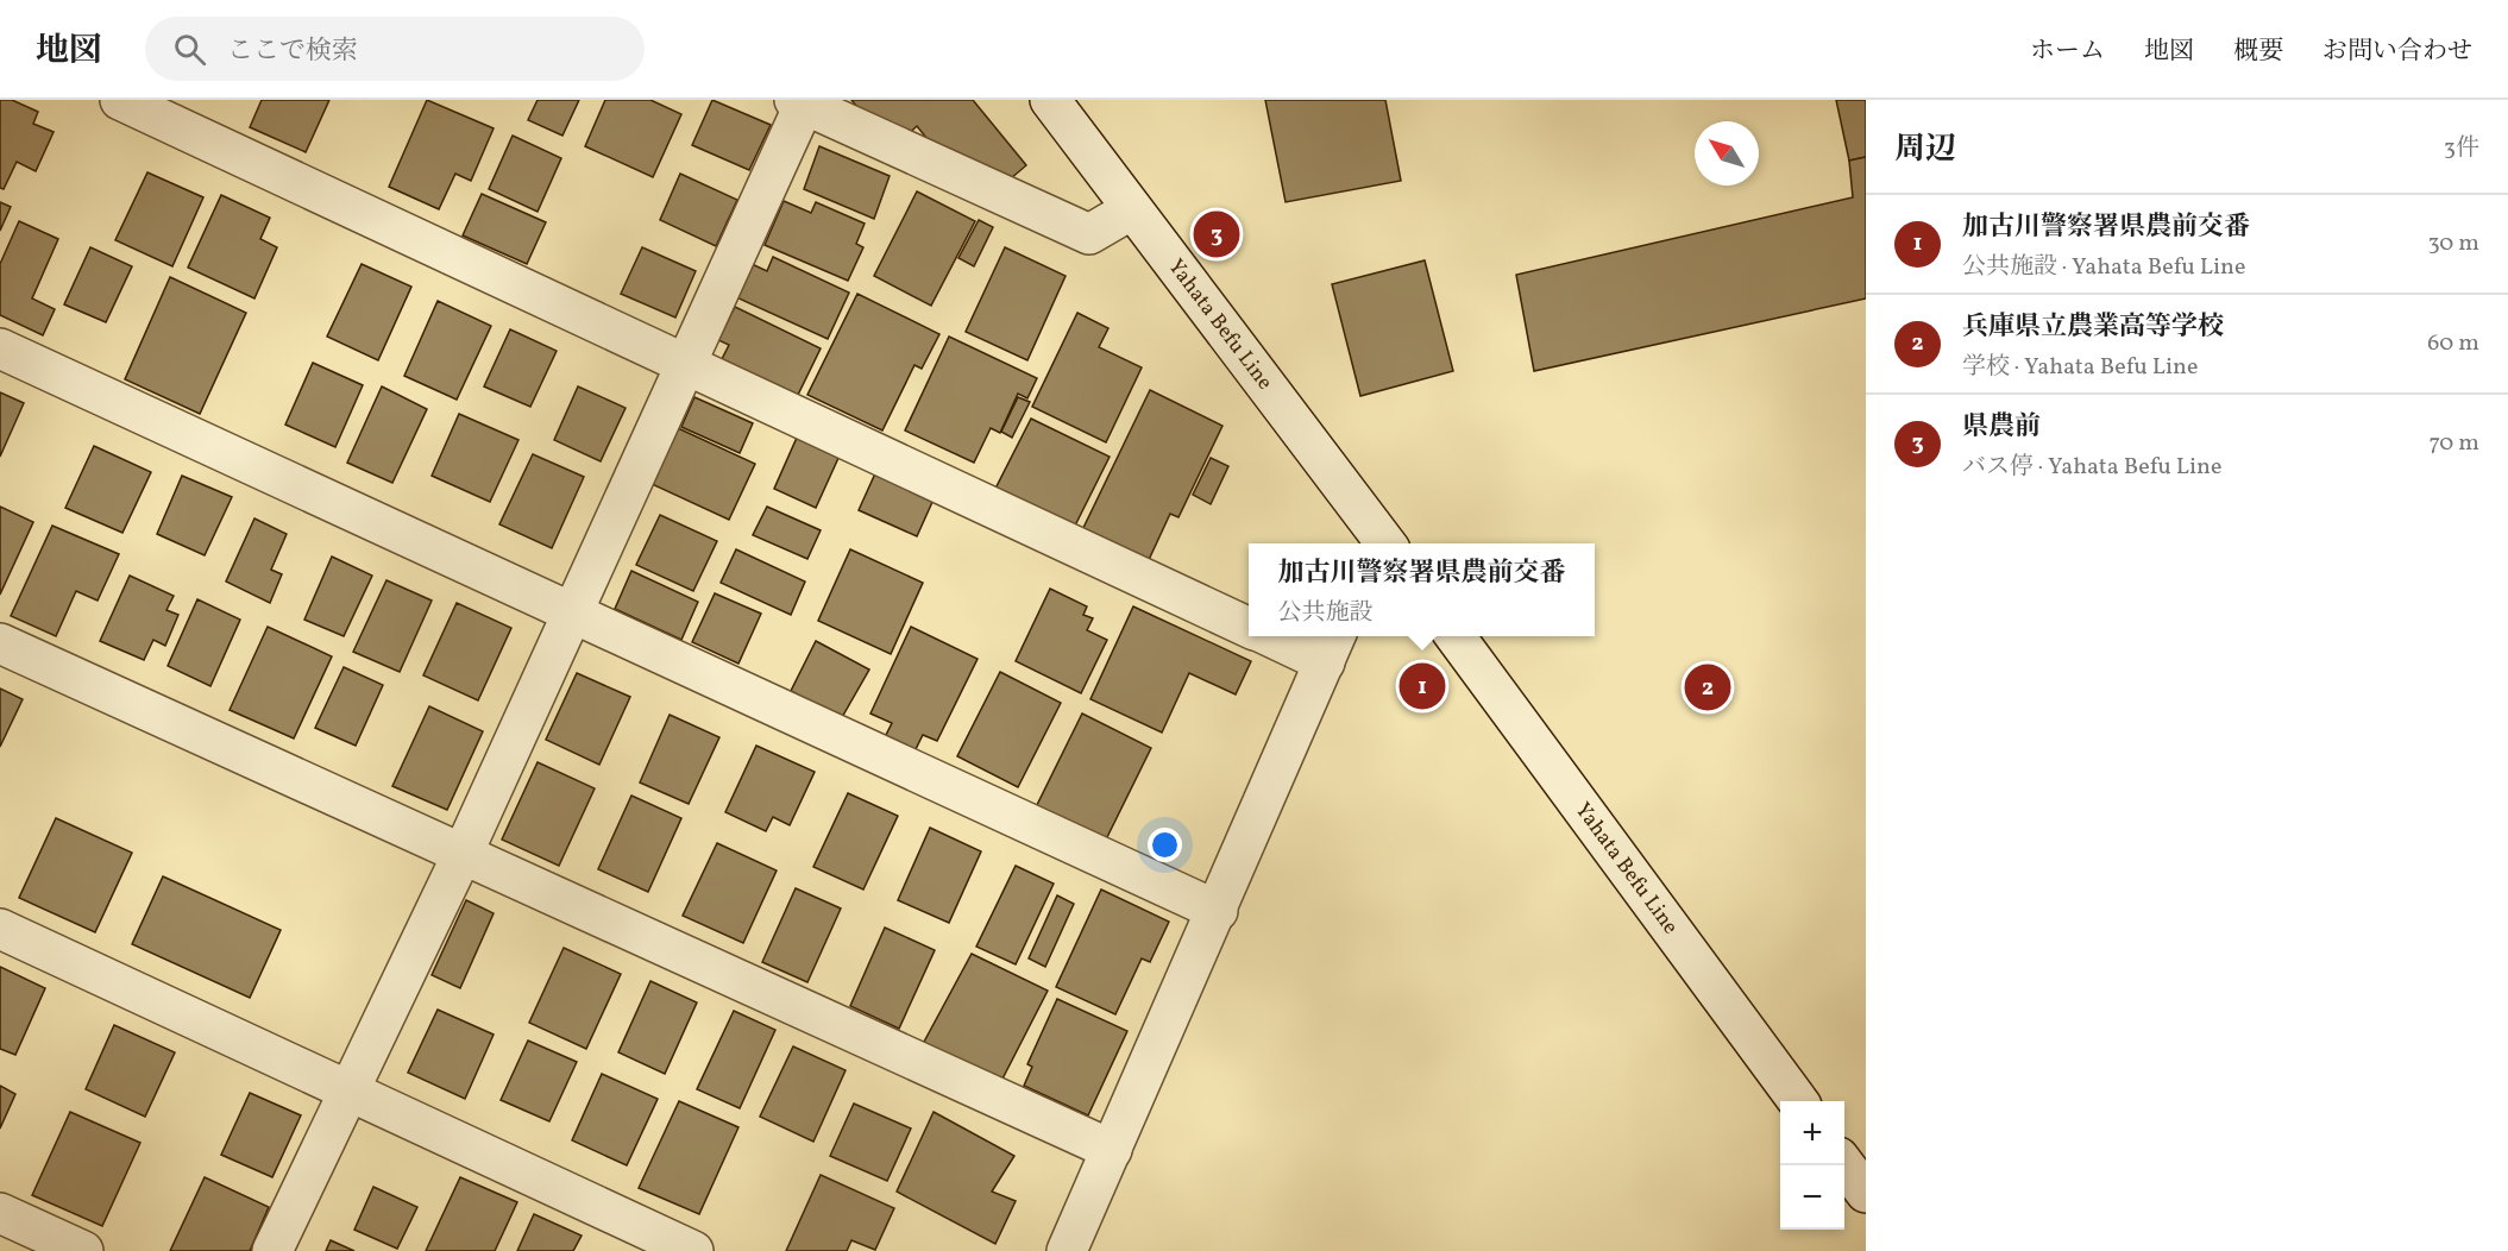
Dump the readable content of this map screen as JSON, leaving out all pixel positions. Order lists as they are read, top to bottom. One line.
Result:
{"streets":{"street":["Yahata Befu Line"]},"north":"top left","page":{"header":"地図","search":"ここで検索","nav":["ホーム","地図","概要","お問い合わせ"],"heading":["周辺","3件"],"list":[{"mark":"1","name":"加古川警察署県農前交番","note":"公共施設 · Yahata Befu Line","value":"30 m"},{"mark":"2","name":"兵庫県立農業高等学校","note":"学校 · Yahata Befu Line","value":"60 m"},{"mark":"3","name":"県農前","note":"バス停 · Yahata Befu Line","value":"70 m"}],"pins":["3","1","2"],"popup":["加古川警察署県農前交番","公共施設"],"map_buttons":["+","−"]}}
